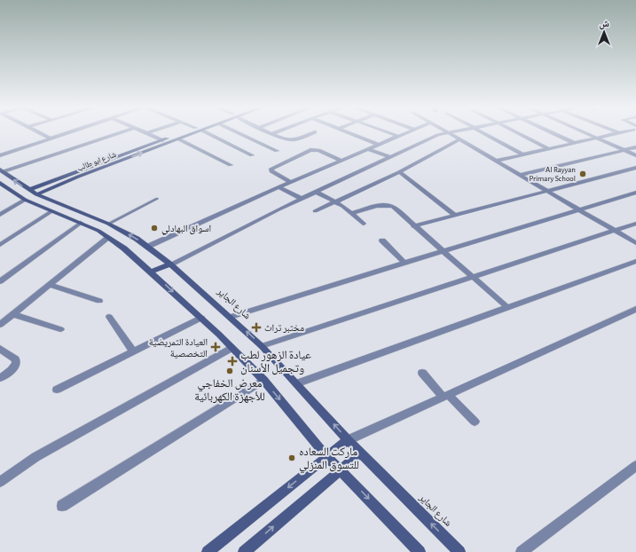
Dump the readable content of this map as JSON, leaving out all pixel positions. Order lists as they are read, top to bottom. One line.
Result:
{"streets":{"street":["شارع ابو طالب","شارع الجاير"]},"crossings":[["شارع ابو طالب","شارع الجاير"]],"places":{"other":["Al Rayyan Primary School","اسواق البهادلي","معرض الخفاجي للأجهزة الكهربائية","ماركت السعاده للتسوق المنزلي"],"health":["مختبر تراث","العيادة التمريضية التخصصية","عيادة الزهور لطب وتجميل الأسنان"]},"north":"top"}
